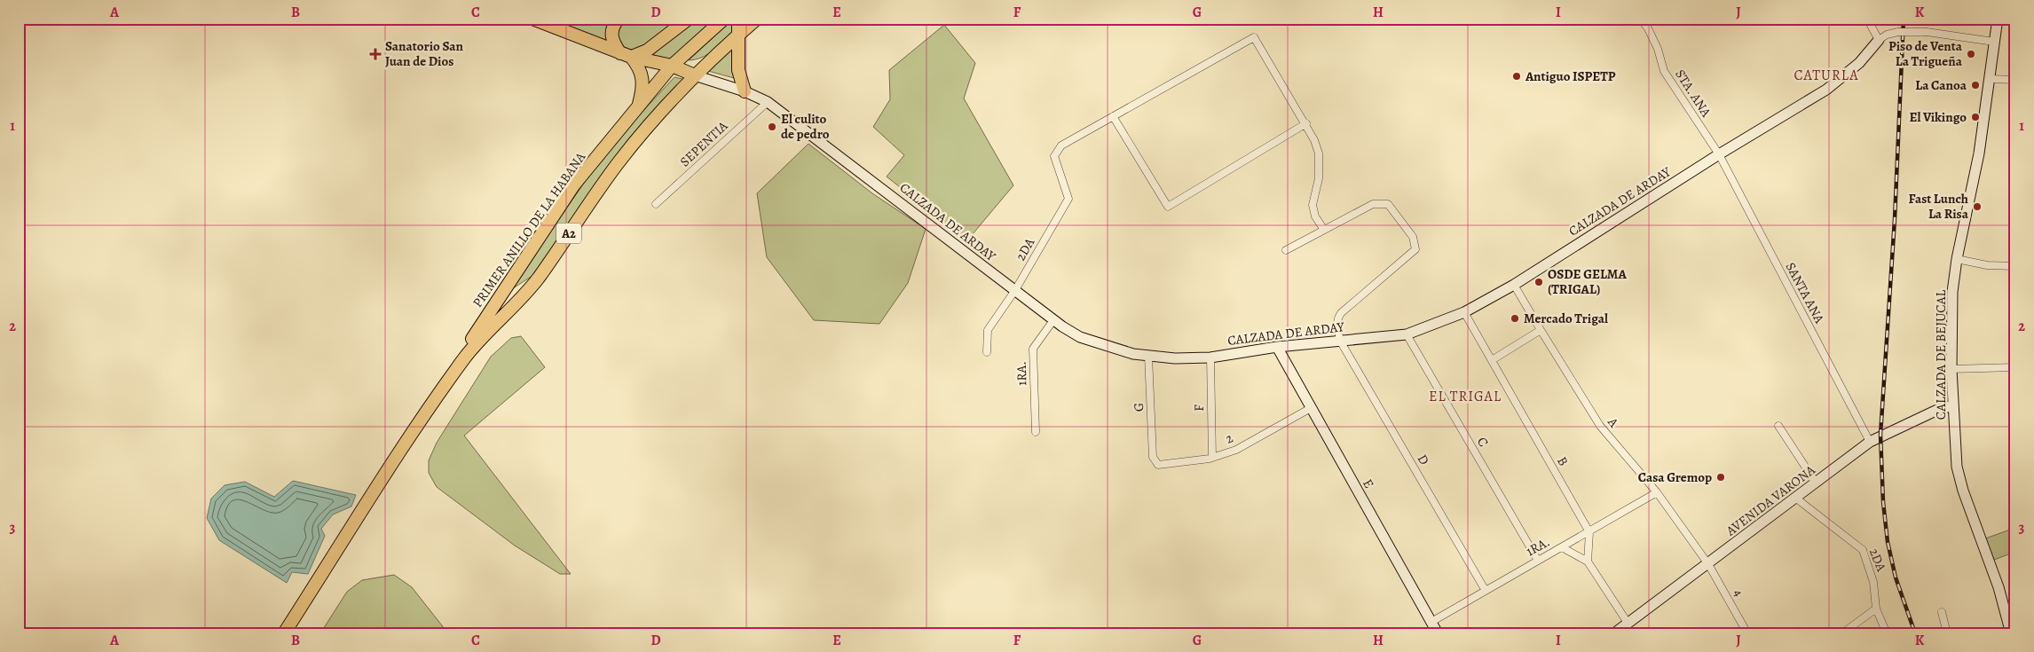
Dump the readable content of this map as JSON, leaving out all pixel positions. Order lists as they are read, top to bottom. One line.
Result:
{"streets":{"highway":["PRIMER ANILLO DE LA HABANA","A2"],"street":["STA. ANA","SEPENTIA","CALZADA DE ARDAY","2DA","SANTA ANA","CALZADA DE BEJUCAL","1RA.","G","F","A","2","C","D","B","E","AVENIDA VARONA","4"]},"crossings":[["STA. ANA","CALZADA DE ARDAY"],["STA. ANA","SANTA ANA"],["SEPENTIA","CALZADA DE ARDAY"],["CALZADA DE ARDAY","PRIMER ANILLO DE LA HABANA"],["CALZADA DE ARDAY","A2"],["CALZADA DE ARDAY","2DA"],["CALZADA DE ARDAY","SANTA ANA"],["CALZADA DE ARDAY","1RA."],["CALZADA DE ARDAY","G"],["CALZADA DE ARDAY","F"],["CALZADA DE ARDAY","A"],["CALZADA DE ARDAY","C"],["CALZADA DE ARDAY","D"],["CALZADA DE ARDAY","B"],["CALZADA DE ARDAY","E"],["PRIMER ANILLO DE LA HABANA","A2"],["2DA","AVENIDA VARONA"],["SANTA ANA","AVENIDA VARONA"],["CALZADA DE BEJUCAL","AVENIDA VARONA"],["1RA.","A"],["1RA.","C"],["1RA.","D"],["1RA.","B"],["1RA.","E"],["G","2"],["F","2"],["A","AVENIDA VARONA"],["A","4"],["2","E"],["AVENIDA VARONA","4"]],"districts":["CATURLA","EL TRIGAL"],"places":{"health":["Sanatorio San Juan de Dios"],"other":["Piso de Venta La Trigueña","Antiguo ISPETP","La Canoa","El Vikingo","El culito de pedro","Fast Lunch La Risa","OSDE GELMA (TRIGAL)","Mercado Trigal","Casa Gremop"]},"grid":{"columns":["A","B","C","D","E","F","G","H","I","J","K"],"rows":["1","2","3"]}}
